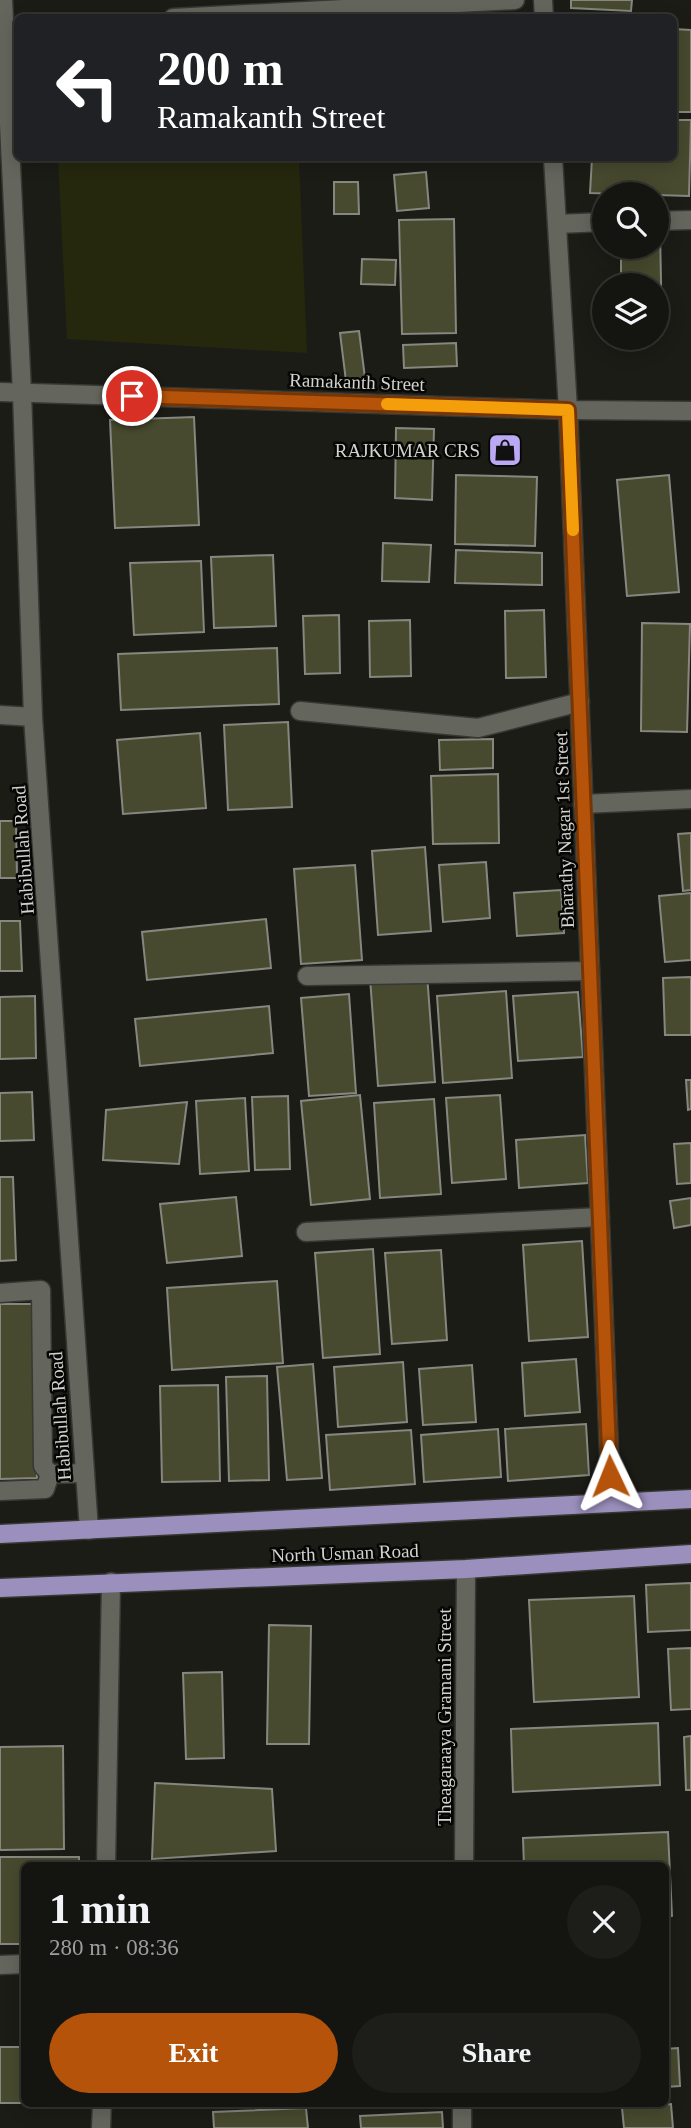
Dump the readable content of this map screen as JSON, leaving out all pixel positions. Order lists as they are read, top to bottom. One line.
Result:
{"streets":{"main road":["North Usman Road"],"street":["Ramakanth Street","Bharathy Nagar 1st Street","Habibullah Road","Theagaraaya Gramani Street"]},"crossings":[["Ramakanth Street","Bharathy Nagar 1st Street"],["Ramakanth Street","Habibullah Road"],["Bharathy Nagar 1st Street","North Usman Road"],["Habibullah Road","North Usman Road"],["North Usman Road","Theagaraaya Gramani Street"]],"places":{"shop":["RAJKUMAR CRS"]},"page":{"turn":["200 m","Ramakanth Street"],"heading":["1 min","280 m · 08:36"],"buttons":["Exit","Share"]}}
